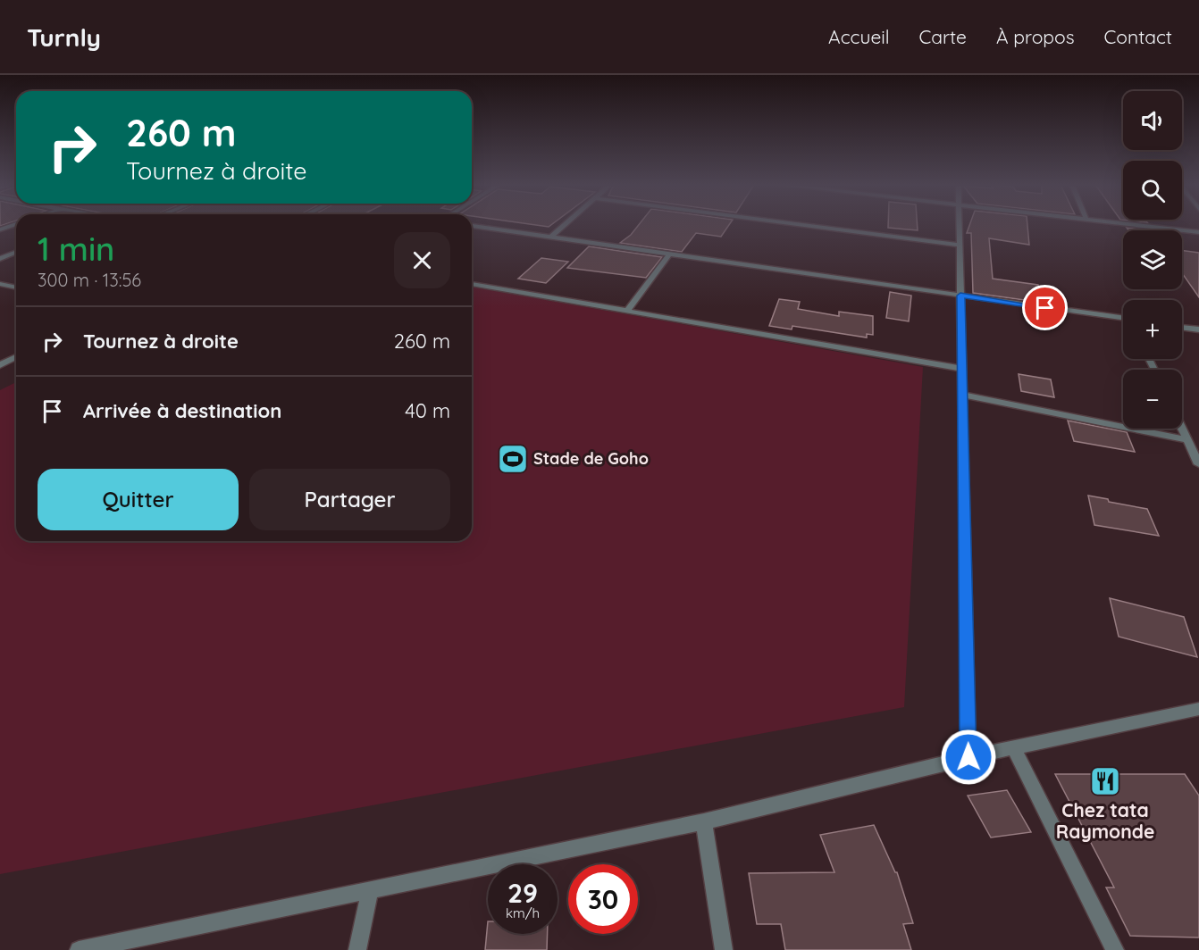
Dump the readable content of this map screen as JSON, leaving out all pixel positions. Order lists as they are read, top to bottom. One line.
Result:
{"places":{"sports":["Stade de Goho"],"restaurant":["Chez tata Raymonde"]},"page":{"header":"Turnly","nav":["Accueil","Carte","À propos","Contact"],"map_buttons":["+","−"],"turn":["260 m","Tournez à droite"],"heading":["1 min","300 m · 13:56"],"list":[{"name":"Tournez à droite","value":"260 m"},{"name":"Arrivée à destination","value":"40 m"}],"buttons":["Quitter","Partager"],"speed":"29 km/h","limit":"30"}}
